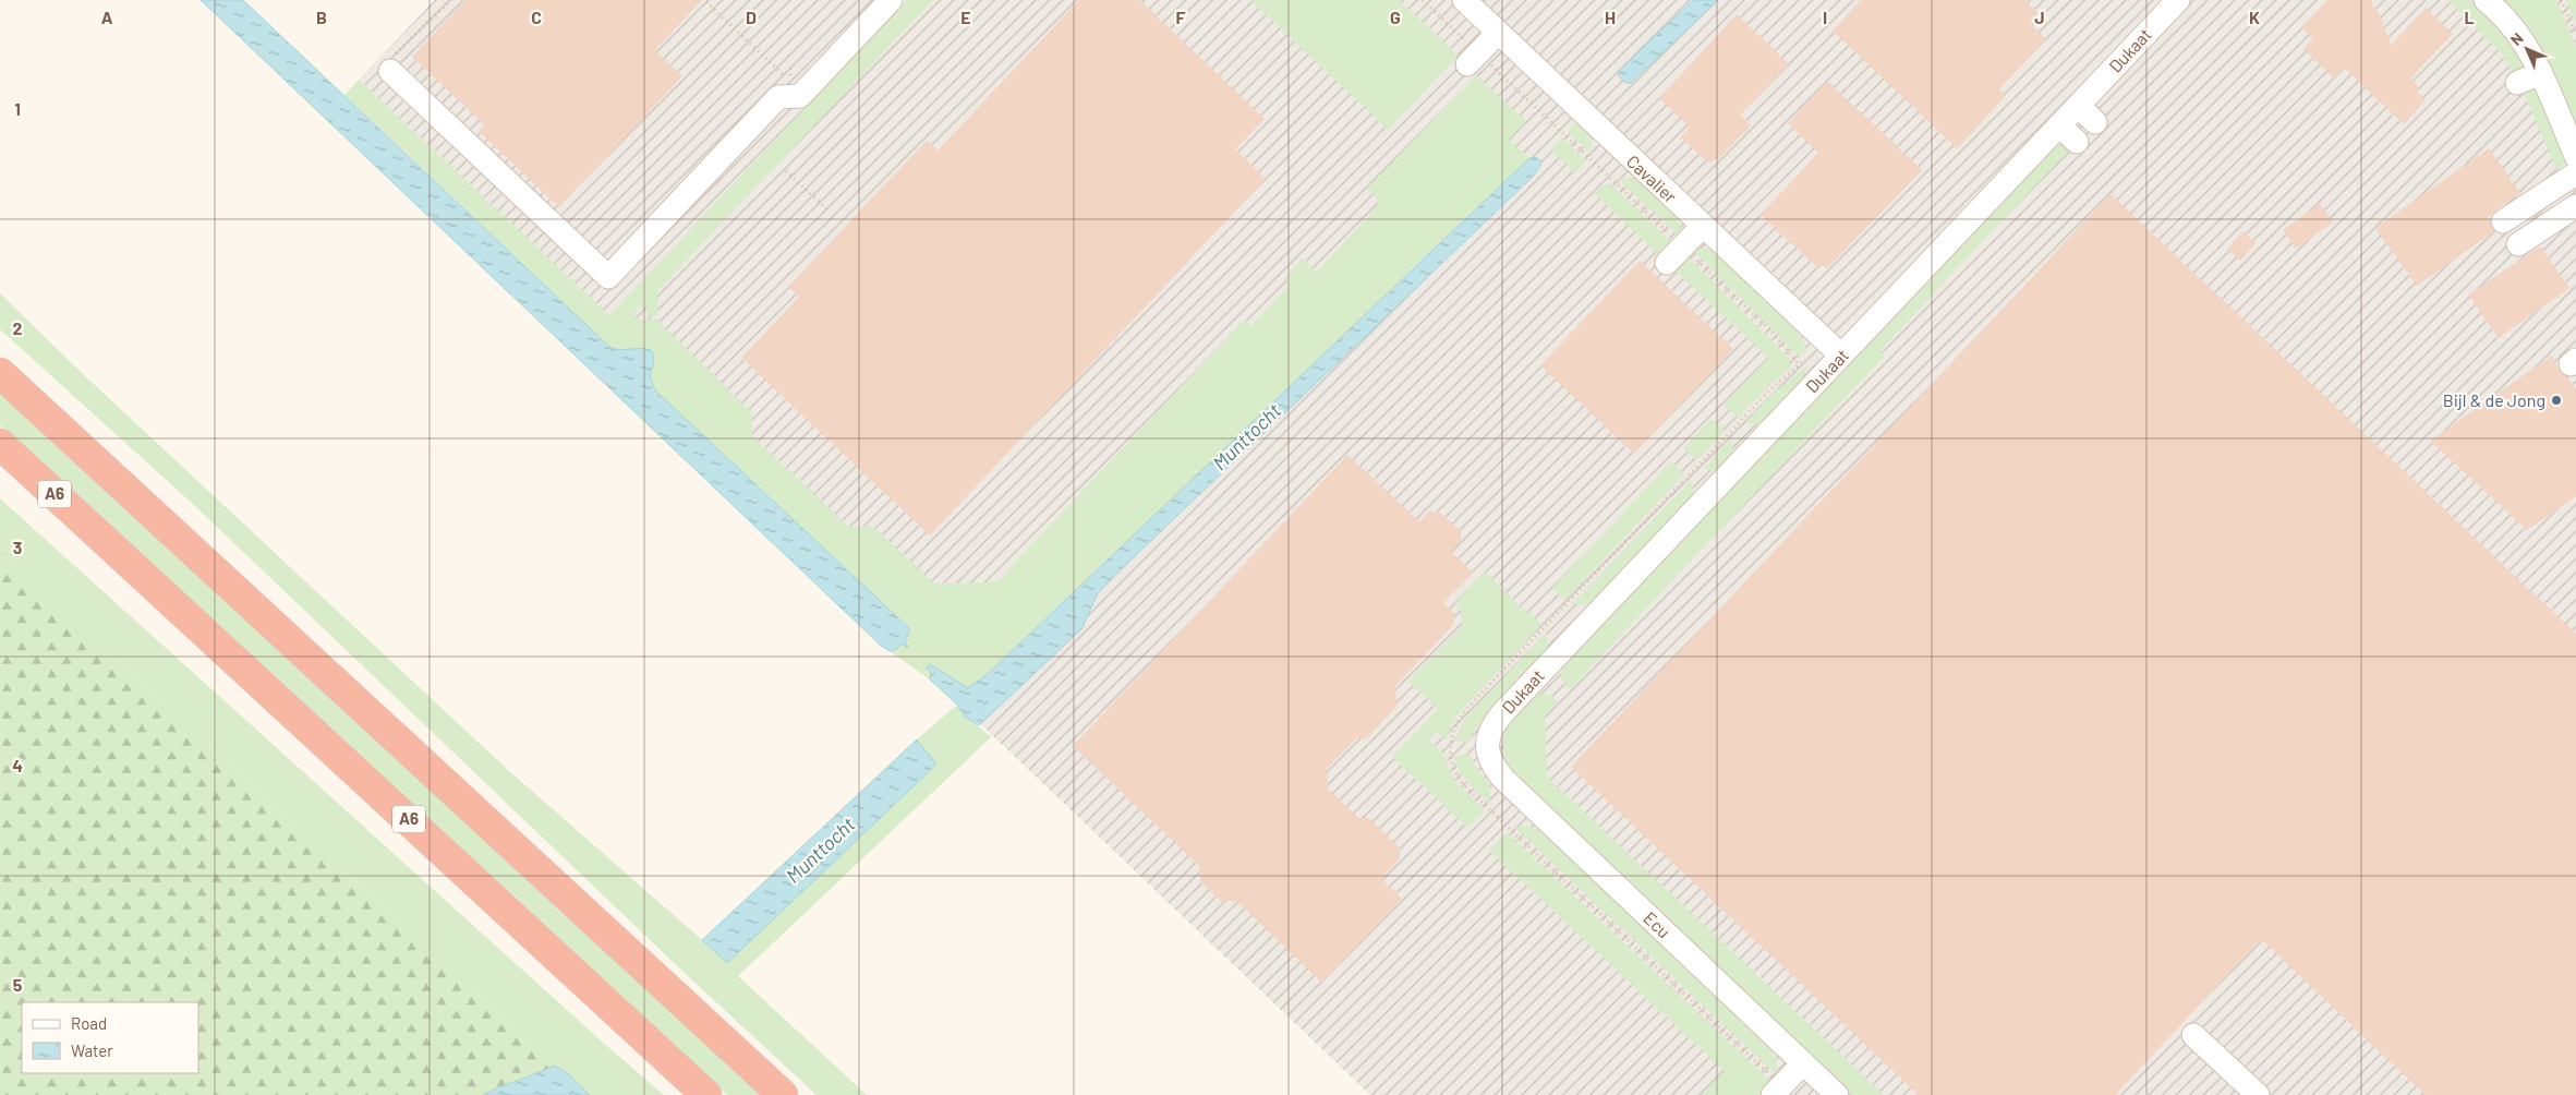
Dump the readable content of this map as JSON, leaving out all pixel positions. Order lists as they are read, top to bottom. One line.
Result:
{"streets":{"highway":["A6"],"street":["Dukaat","Cavalier","Ecu"]},"crossings":[["Dukaat","Cavalier"],["Dukaat","Ecu"]],"water":["Munttocht"],"places":["Bijl & de Jong"],"legend":["Road","Water"],"north":"top left","grid":{"columns":["A","B","C","D","E","F","G","H","I","J","K","L"],"rows":["1","2","3","4","5"]}}
